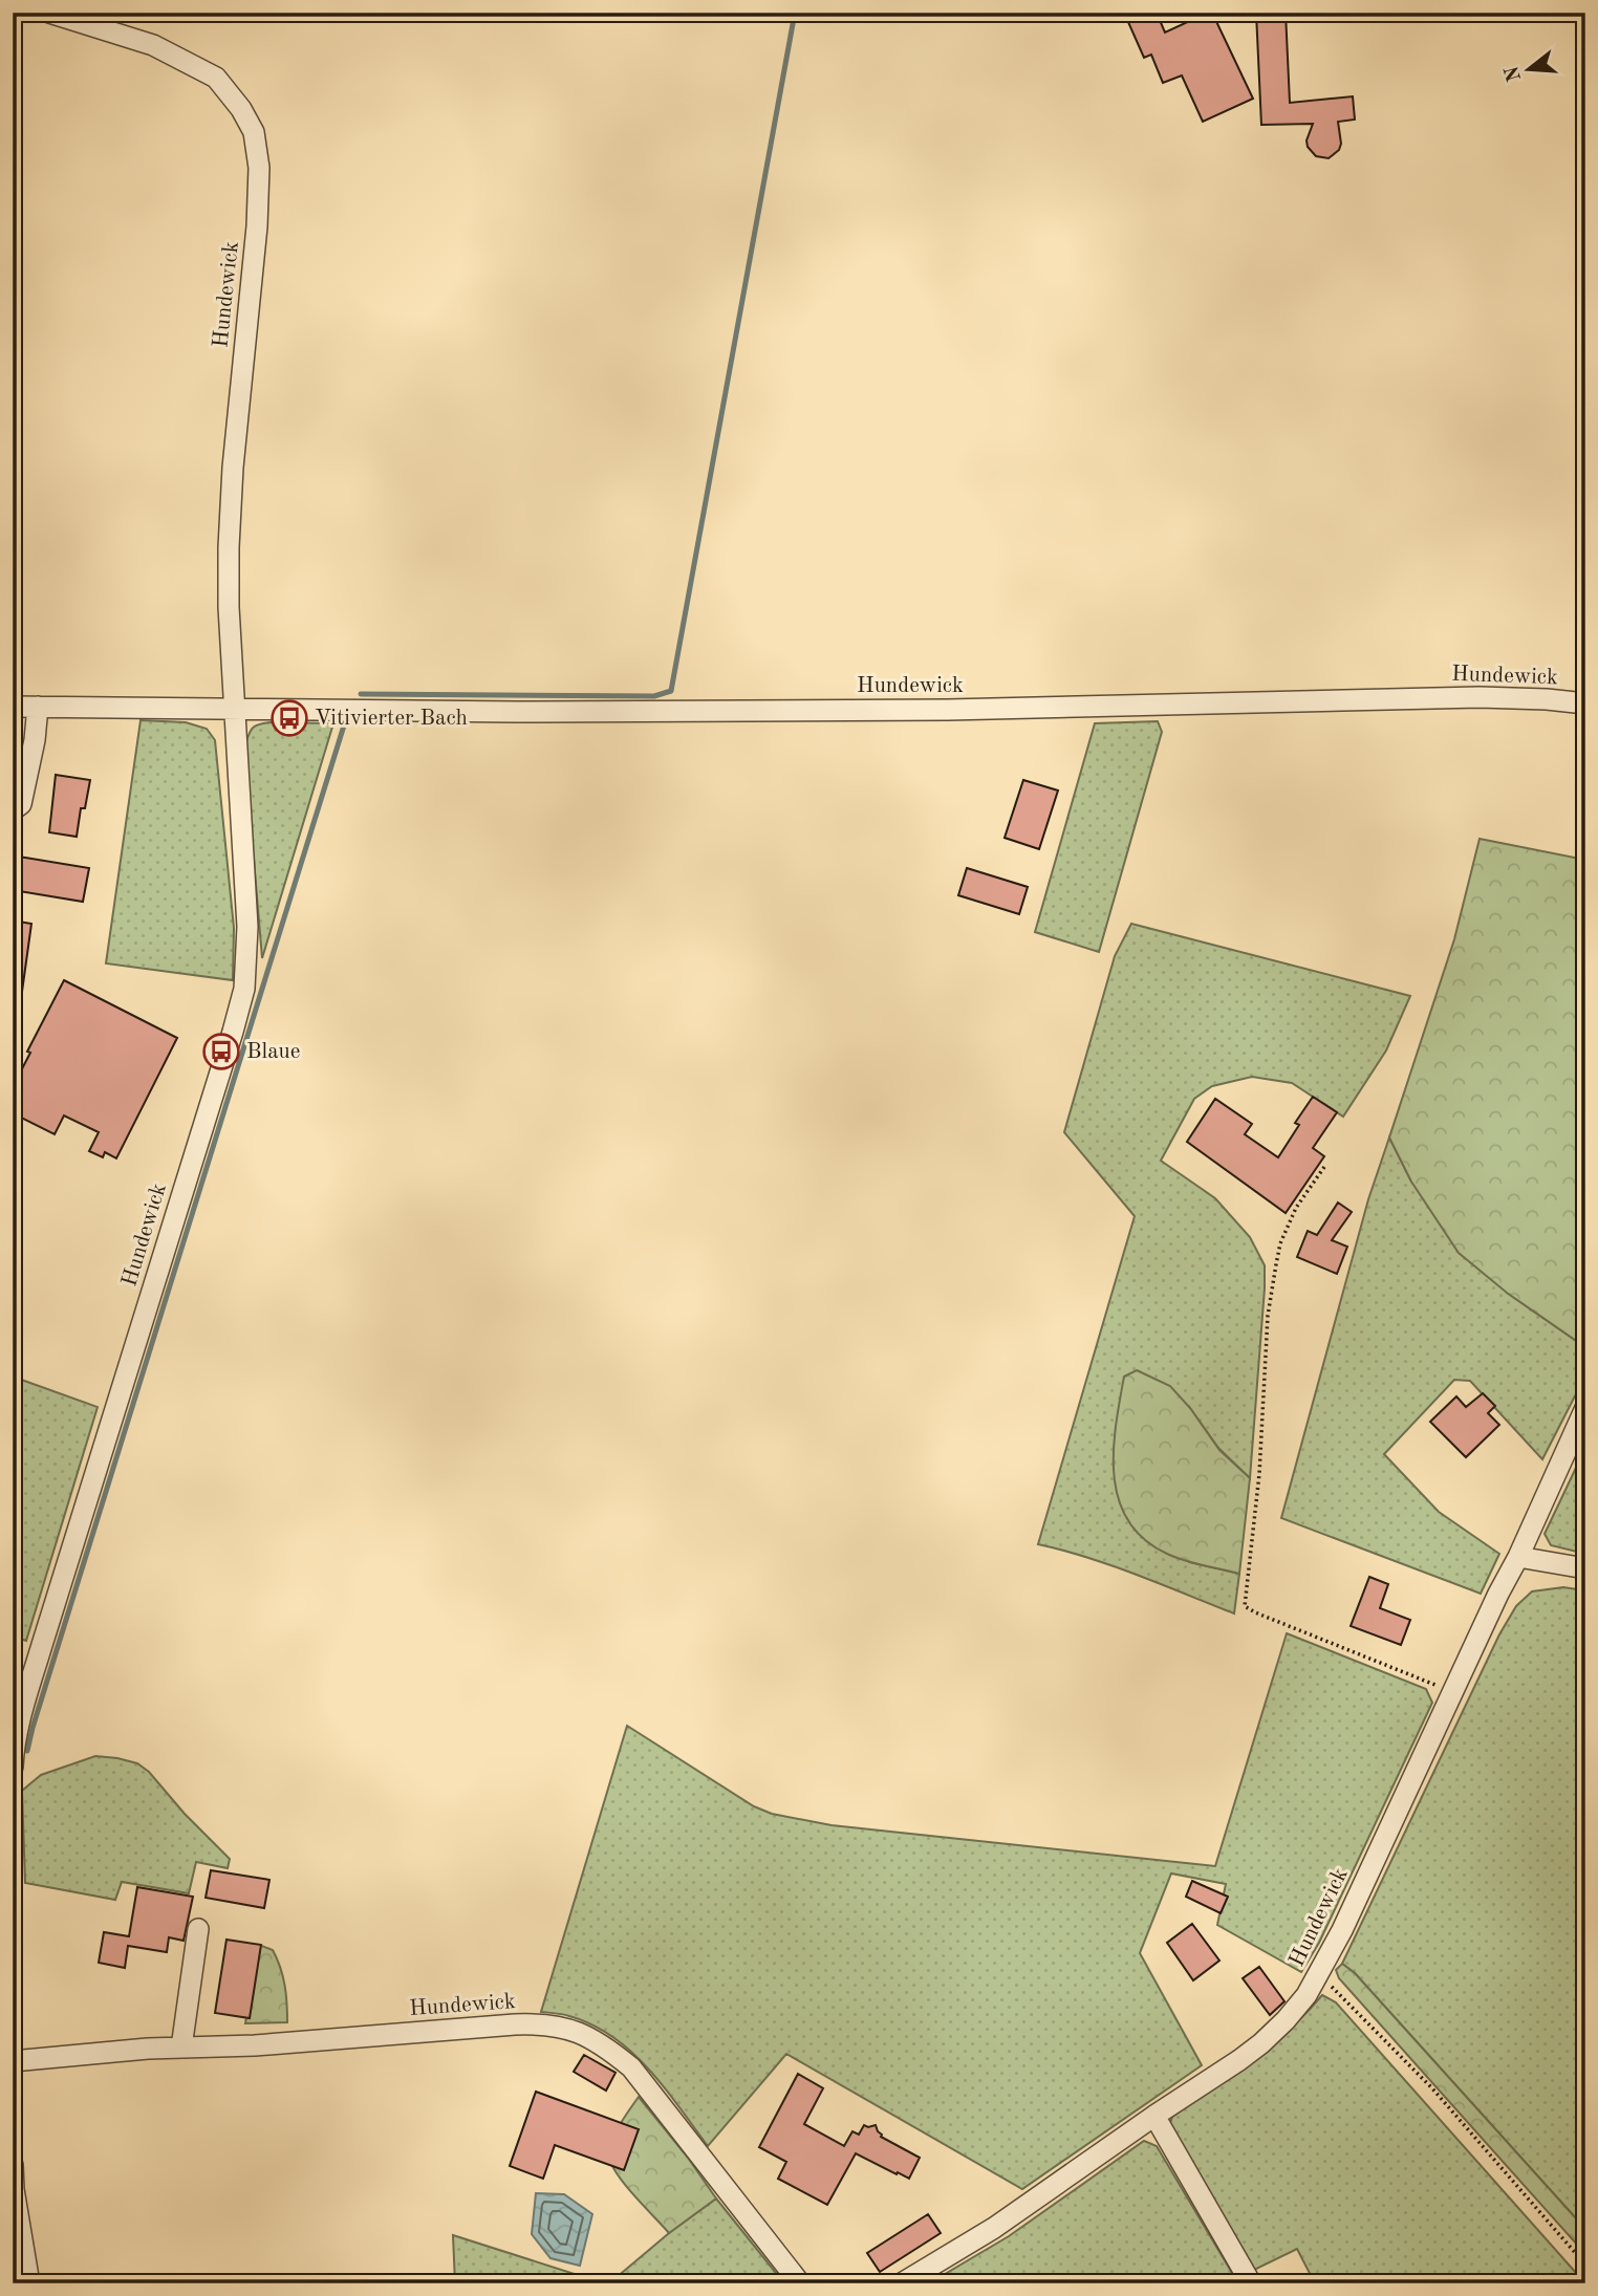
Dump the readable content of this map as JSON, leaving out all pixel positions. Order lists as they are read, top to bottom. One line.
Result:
{"streets":{"street":["Hundewick"]},"places":{"bus stop":["Vitivierter Bach","Blaue"]},"north":"left"}
